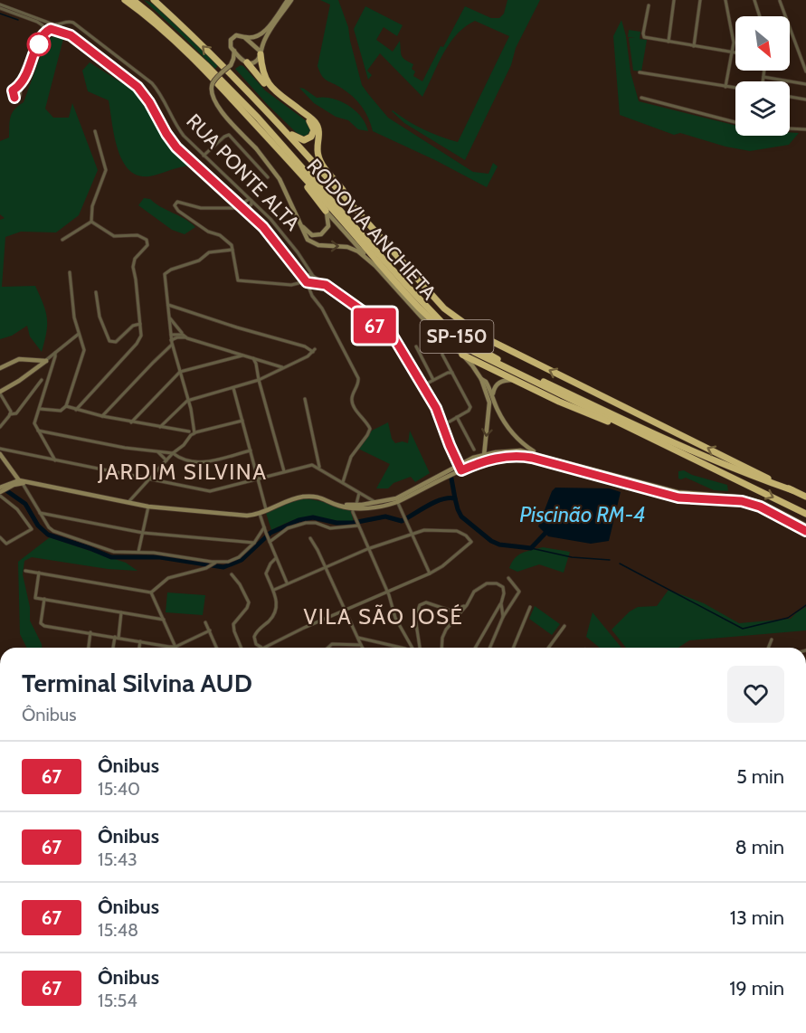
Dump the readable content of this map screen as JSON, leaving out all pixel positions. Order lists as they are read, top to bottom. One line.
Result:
{"streets":{"highway":["RODOVIA ANCHIETA","SP-150"],"street":["RUA PONTE ALTA"]},"districts":["JARDIM SILVINA","VILA SÃO JOSÉ"],"water":["Piscinão RM-4"],"lines":["bus line 67"],"north":"bottom right","page":{"on_map":"67","heading":["Terminal Silvina AUD","Ônibus"],"list":[{"mark":"67","name":"Ônibus","note":"15:40","value":"5 min"},{"mark":"67","name":"Ônibus","note":"15:43","value":"8 min"},{"mark":"67","name":"Ônibus","note":"15:48","value":"13 min"},{"mark":"67","name":"Ônibus","note":"15:54","value":"19 min"}]}}
